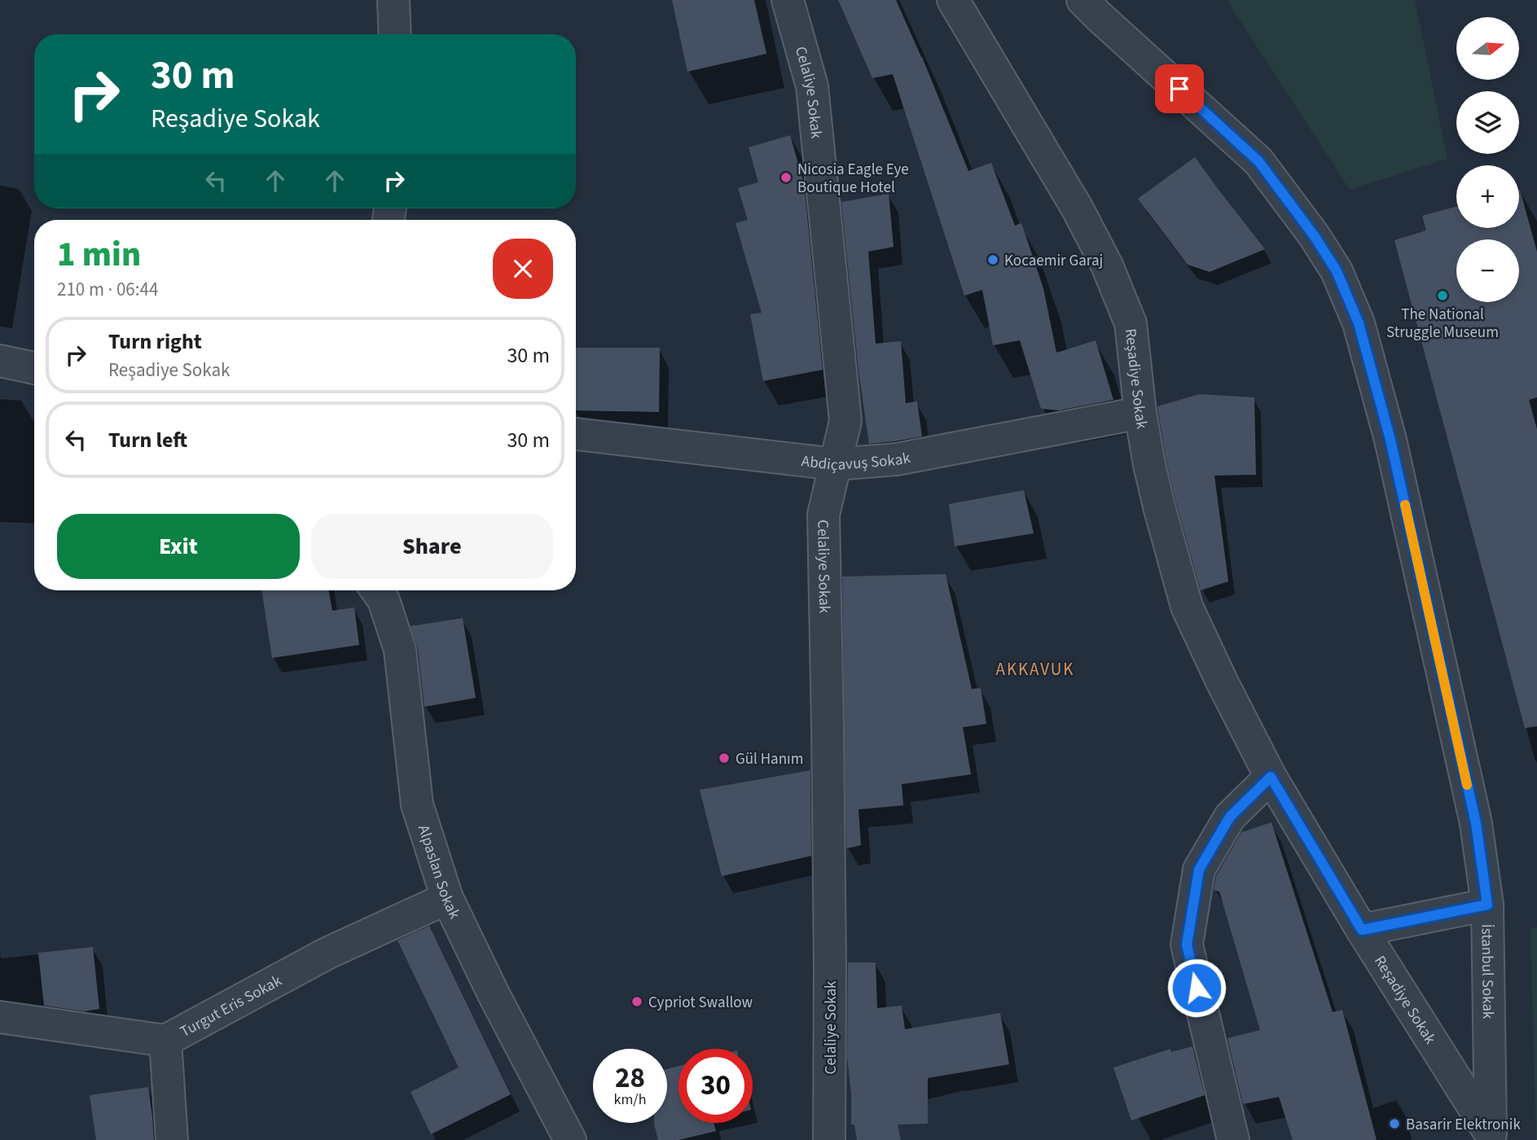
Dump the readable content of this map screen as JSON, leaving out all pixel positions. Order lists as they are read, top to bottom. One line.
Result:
{"streets":{"street":["Celaliye Sokak","Reşadiye Sokak","Abdiçavuş Sokak","Alpaslan Sokak","İstanbul Sokak","Turgut Eris Sokak"]},"crossings":[["Celaliye Sokak","Abdiçavuş Sokak"],["Reşadiye Sokak","Abdiçavuş Sokak"],["Reşadiye Sokak","İstanbul Sokak"],["Alpaslan Sokak","Turgut Eris Sokak"]],"districts":["AKKAVUK"],"places":["Nicosia Eagle Eye Boutique Hotel","Kocaemir Garaj","The National Struggle Museum","Gül Hanım","Cypriot Swallow","Basarir Elektronik"],"north":"right","page":{"map_buttons":["+","−"],"turn":["30 m","Reşadiye Sokak"],"heading":["1 min","210 m · 06:44"],"list":[{"name":"Turn right","note":"Reşadiye Sokak","value":"30 m"},{"name":"Turn left","value":"30 m"}],"buttons":["Exit","Share"],"speed":"28 km/h","limit":"30"}}
